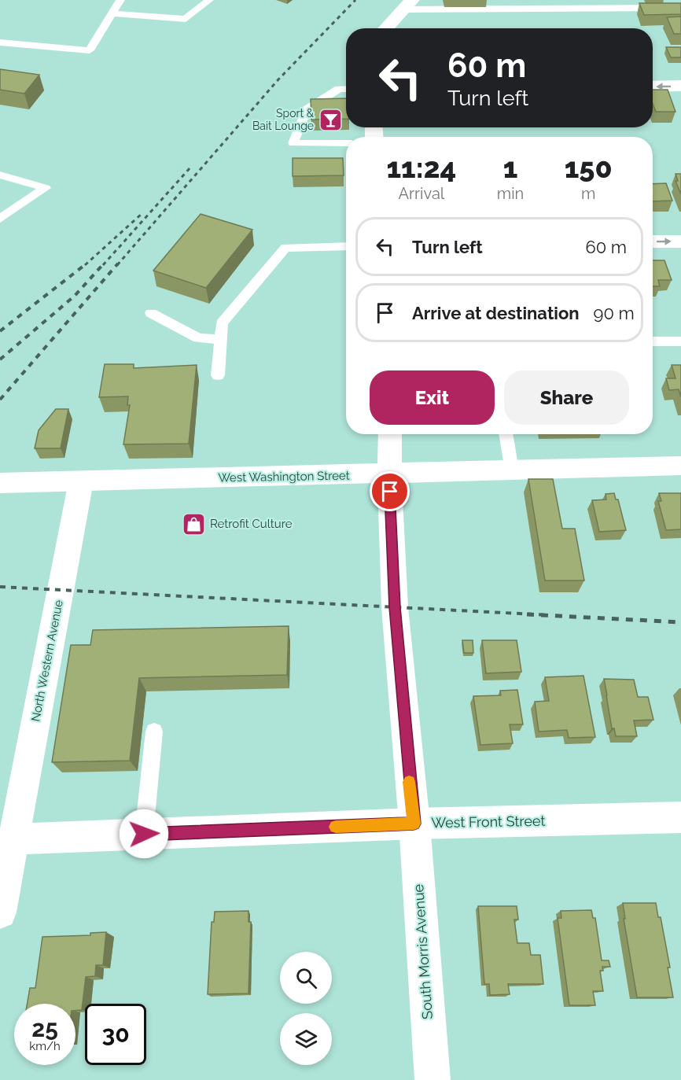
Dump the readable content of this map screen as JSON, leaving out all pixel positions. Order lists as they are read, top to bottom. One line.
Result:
{"streets":{"street":["West Washington Street","North Western Avenue","West Front Street","South Morris Avenue"]},"crossings":[["West Washington Street","North Western Avenue"],["West Washington Street","South Morris Avenue"],["North Western Avenue","West Front Street"],["West Front Street","South Morris Avenue"]],"places":{"bar":["Sport & Bait Lounge"],"shop":["Retrofit Culture"]},"page":{"turn":["60 m","Turn left"],"eta":["11:24","Arrival","1","min","150","m"],"list":[{"name":"Turn left","value":"60 m"},{"name":"Arrive at destination","value":"90 m"}],"buttons":["Exit","Share"],"speed":"25 km/h","limit":"30"}}
